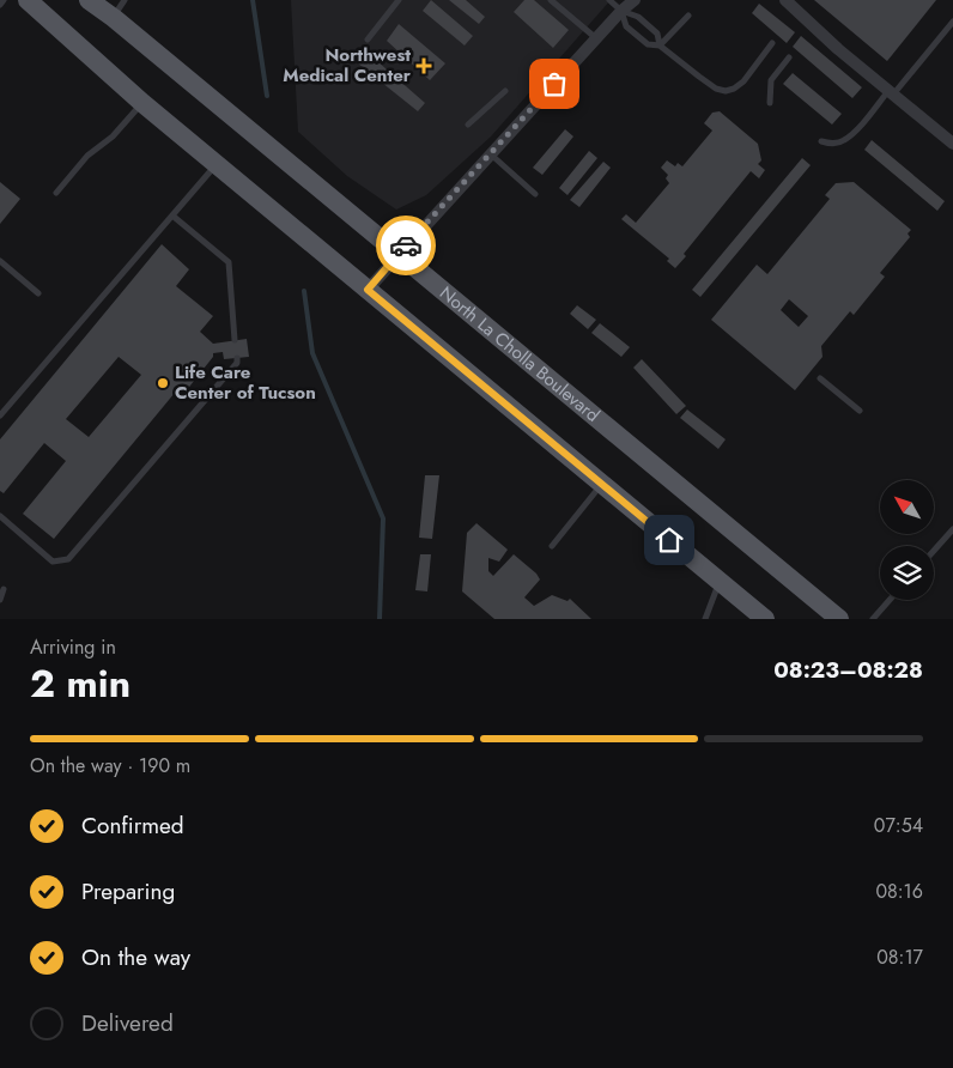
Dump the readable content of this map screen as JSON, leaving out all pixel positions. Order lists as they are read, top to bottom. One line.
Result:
{"streets":{"main road":["North La Cholla Boulevard"]},"places":{"health":["Northwest Medical Center"],"other":["Life Care Center of Tucson"]},"north":"top left","page":{"heading":["2 min","Arriving in","08:23–08:28"],"bar":"On the way · 190 m","list":[["Confirmed","07:54"],["Preparing","08:16"],["On the way","08:17"],"Delivered"]}}
